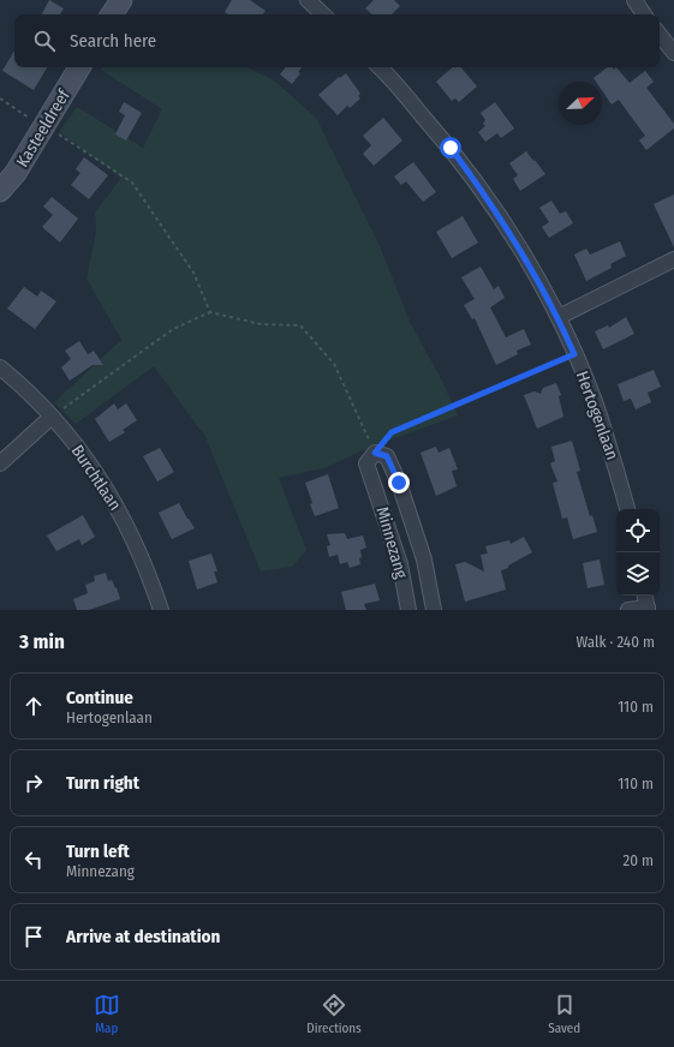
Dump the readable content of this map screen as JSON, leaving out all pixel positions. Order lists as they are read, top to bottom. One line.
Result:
{"streets":{"street":["Kasteeldreef","Hertogenlaan","Burchtlaan","Minnezang"]},"north":"top right","page":{"search":"Search here","heading":["3 min","Walk · 240 m"],"list":[["Continue","Hertogenlaan","110 m"],["Turn right","110 m"],["Turn left","Minnezang","20 m"],"Arrive at destination"],"nav":["Map","Directions","Saved"]}}
